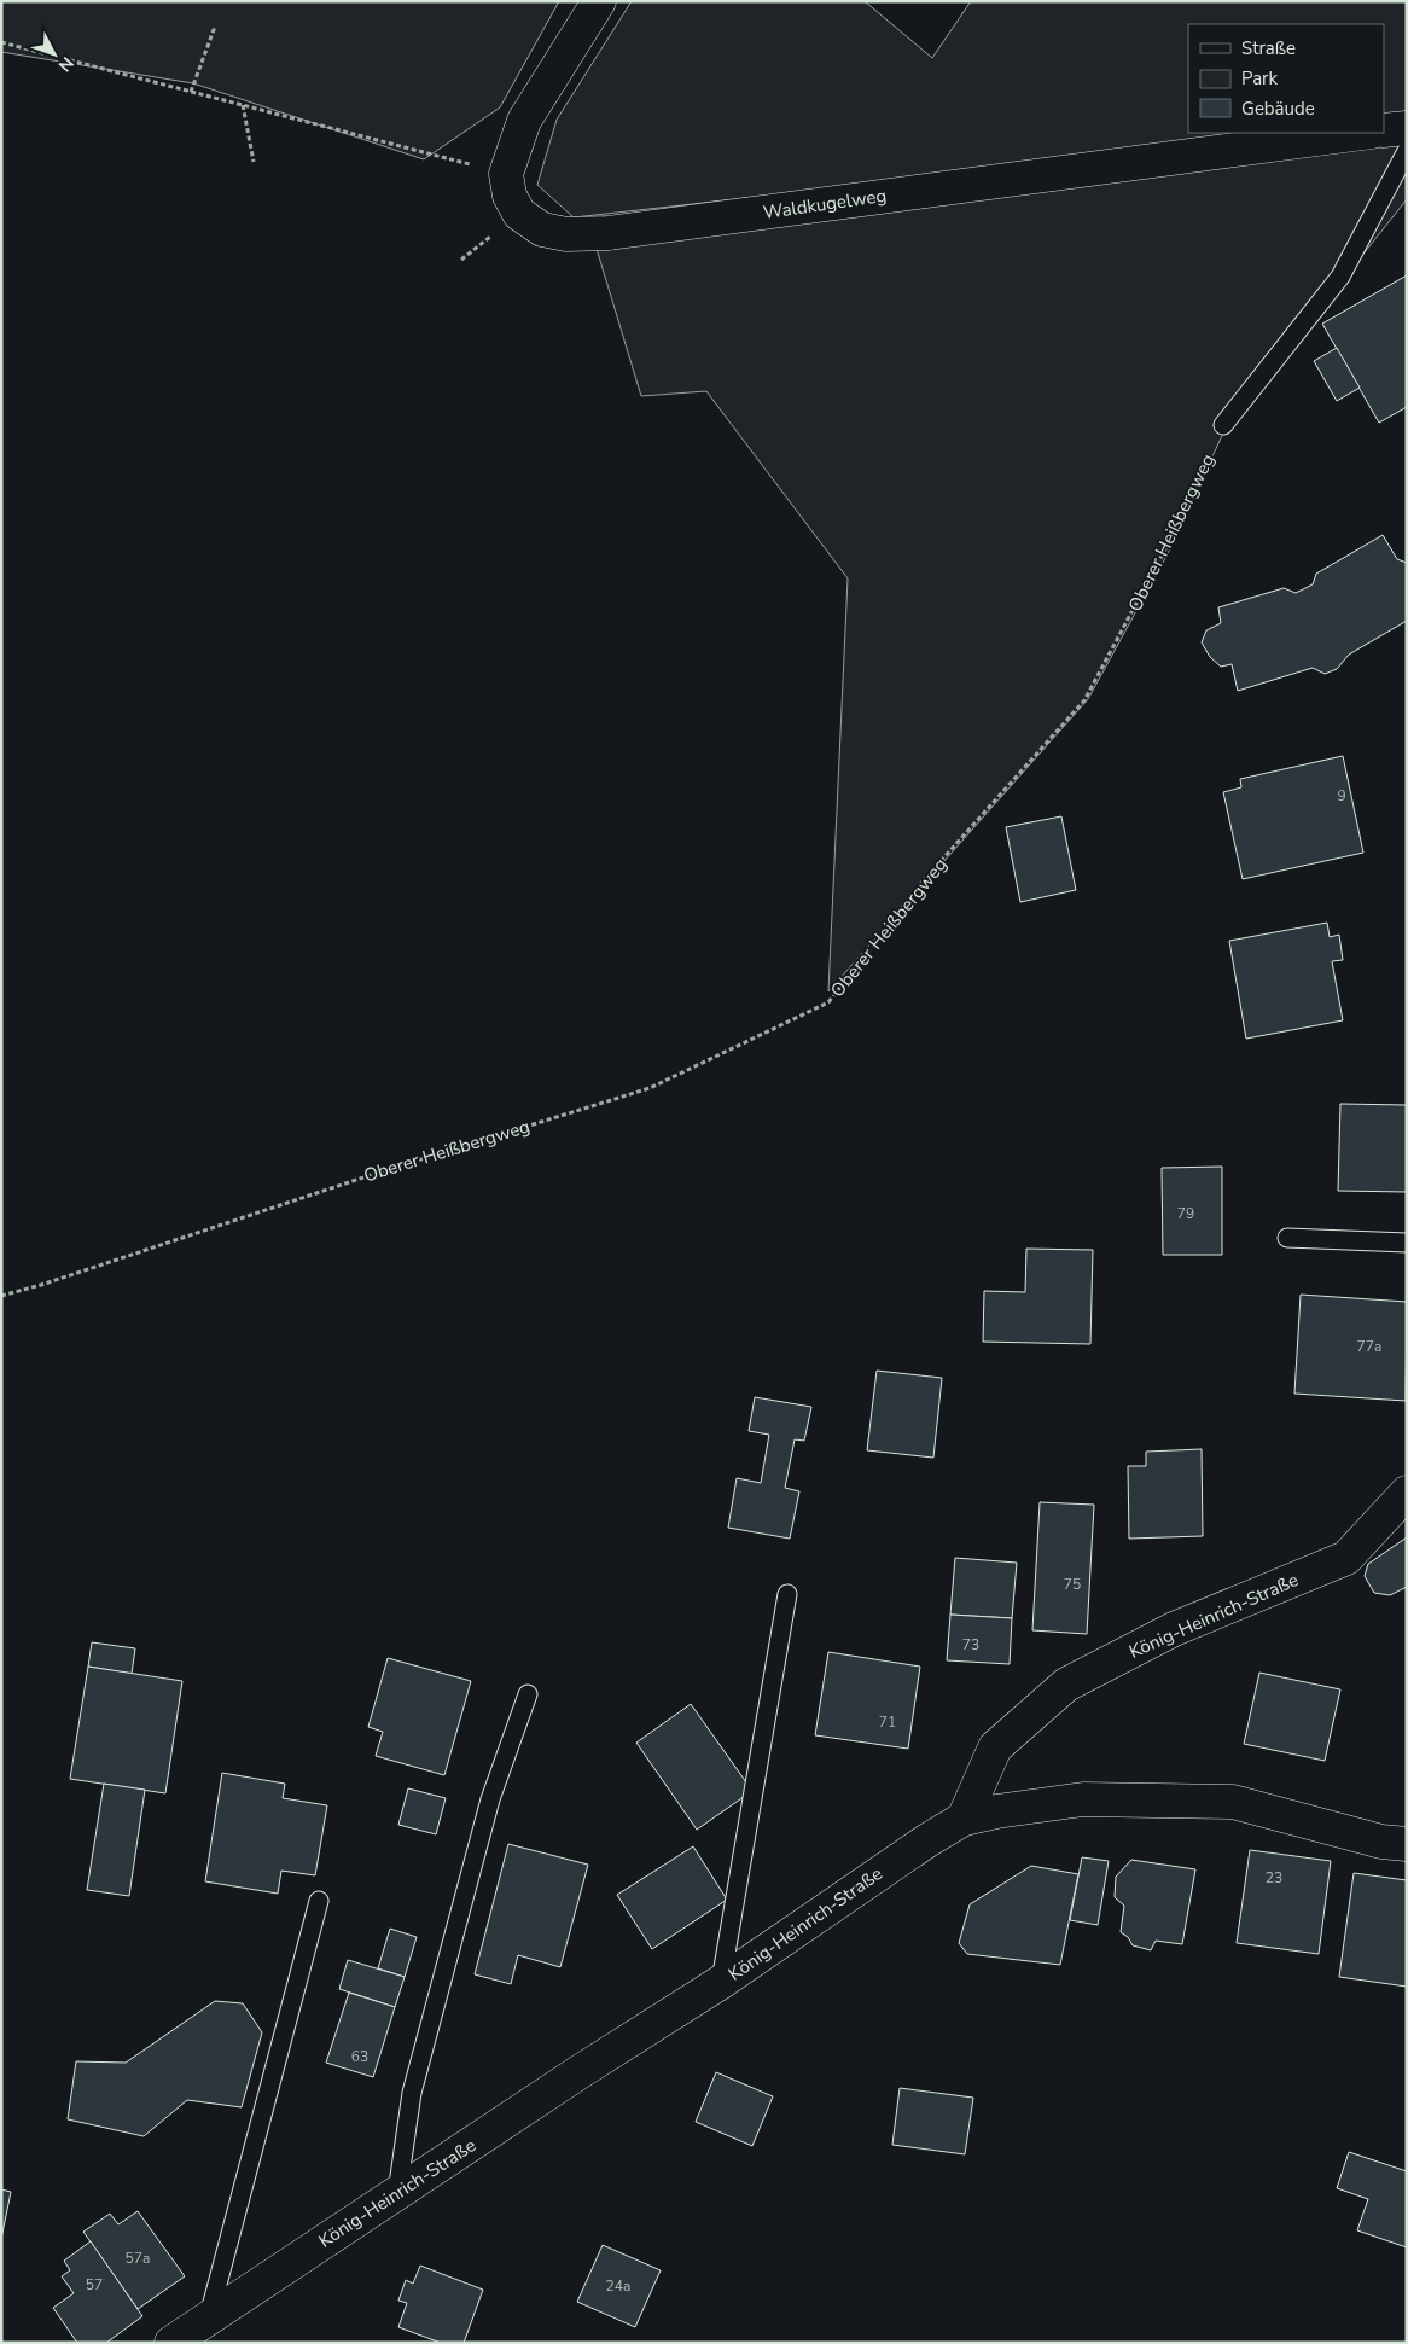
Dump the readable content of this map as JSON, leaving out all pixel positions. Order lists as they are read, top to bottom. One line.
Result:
{"streets":{"street":["Waldkugelweg","König-Heinrich-Straße"],"path":["Oberer Heißbergweg"]},"house_numbers":["9","79","77a","75","73","71","23","63","57a","57","24a"],"legend":["Straße","Park","Gebäude"],"north":"bottom right"}
